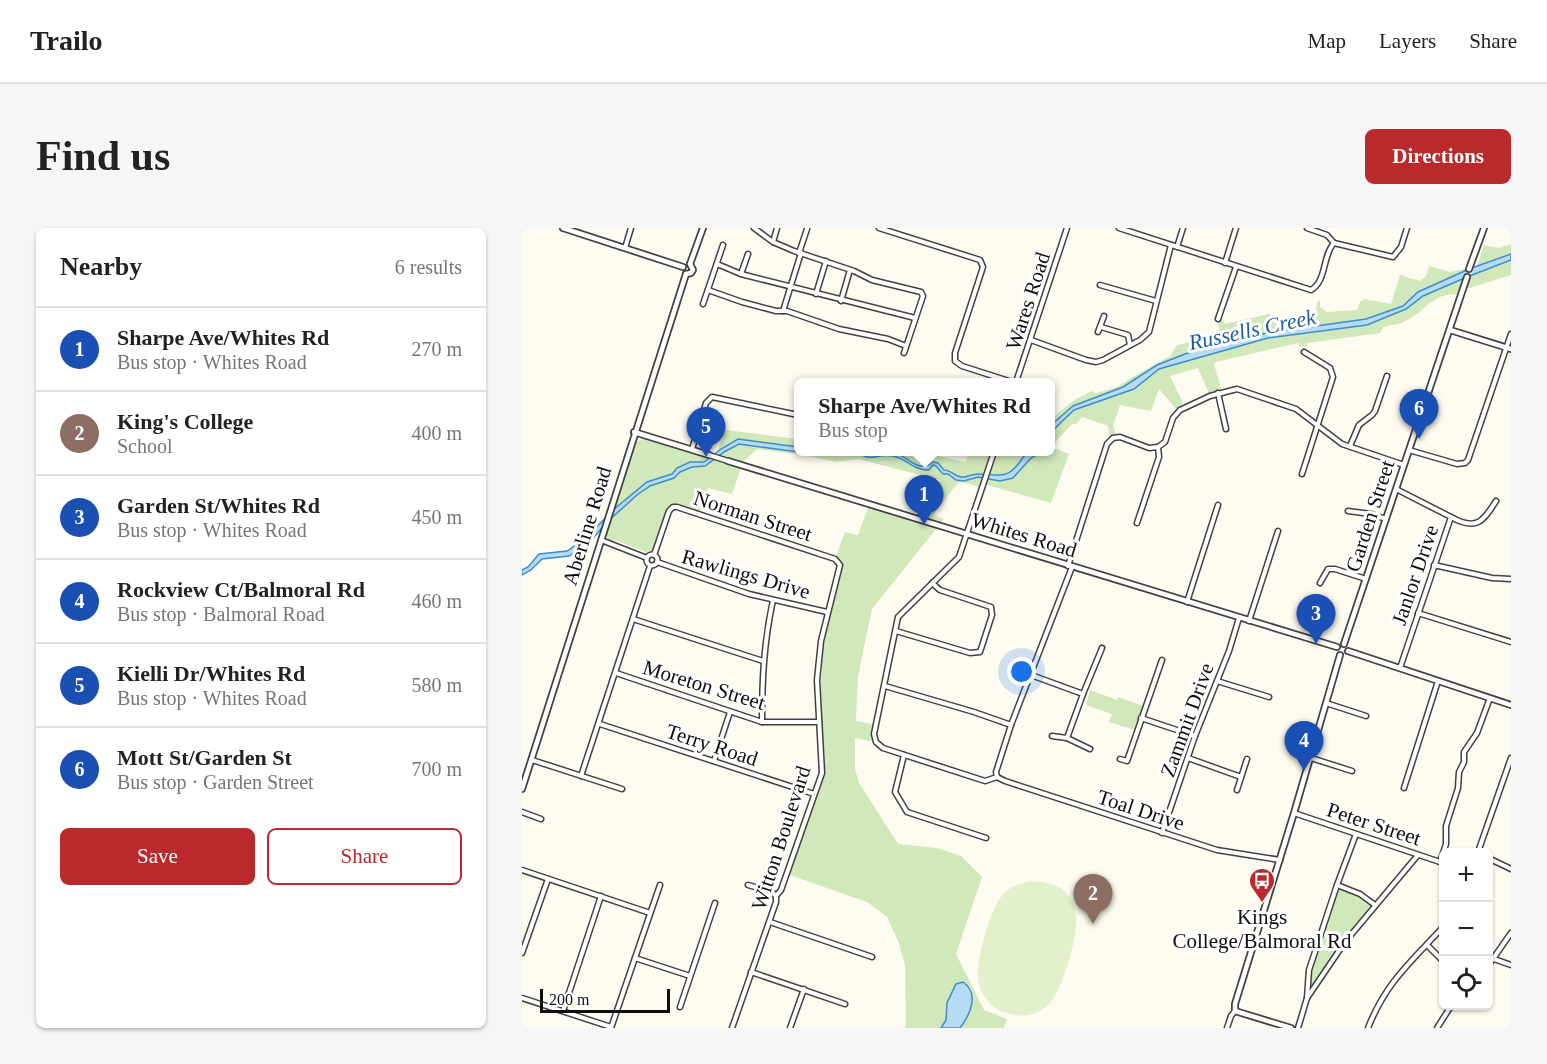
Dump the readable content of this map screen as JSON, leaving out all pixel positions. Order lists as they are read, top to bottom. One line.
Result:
{"streets":{"street":["Wares Road","Norman Street","Garden Street","Aberline Road","Whites Road","Rawlings Drive","Janlor Drive","Moreton Street","Zammit Drive","Terry Road","Toal Drive","Peter Street","Witton Boulevard"]},"crossings":[["Norman Street","Rawlings Drive"],["Norman Street","Witton Boulevard"],["Garden Street","Whites Road"],["Garden Street","Janlor Drive"],["Aberline Road","Whites Road"],["Whites Road","Zammit Drive"],["Rawlings Drive","Witton Boulevard"],["Moreton Street","Witton Boulevard"],["Zammit Drive","Toal Drive"],["Terry Road","Witton Boulevard"]],"water":["Russells Creek"],"places":{"bus stop":["Kings College/Balmoral Rd"]},"scale_bar":"200 m","page":{"header":"Trailo","nav":["Map","Layers","Share"],"buttons":["Directions",["Save","Share"]],"title":"Find us","heading":["Nearby","6 results"],"list":[{"mark":"1","name":"Sharpe Ave/Whites Rd","note":"Bus stop · Whites Road","value":"270 m"},{"mark":"2","name":"King's College","note":"School","value":"400 m"},{"mark":"3","name":"Garden St/Whites Rd","note":"Bus stop · Whites Road","value":"450 m"},{"mark":"4","name":"Rockview Ct/Balmoral Rd","note":"Bus stop · Balmoral Road","value":"460 m"},{"mark":"5","name":"Kielli Dr/Whites Rd","note":"Bus stop · Whites Road","value":"580 m"},{"mark":"6","name":"Mott St/Garden St","note":"Bus stop · Garden Street","value":"700 m"}],"popup":["Sharpe Ave/Whites Rd","Bus stop"],"pins":["6","5","1","3","4","2"],"map_buttons":["+","−"],"scale":"200 m"}}
